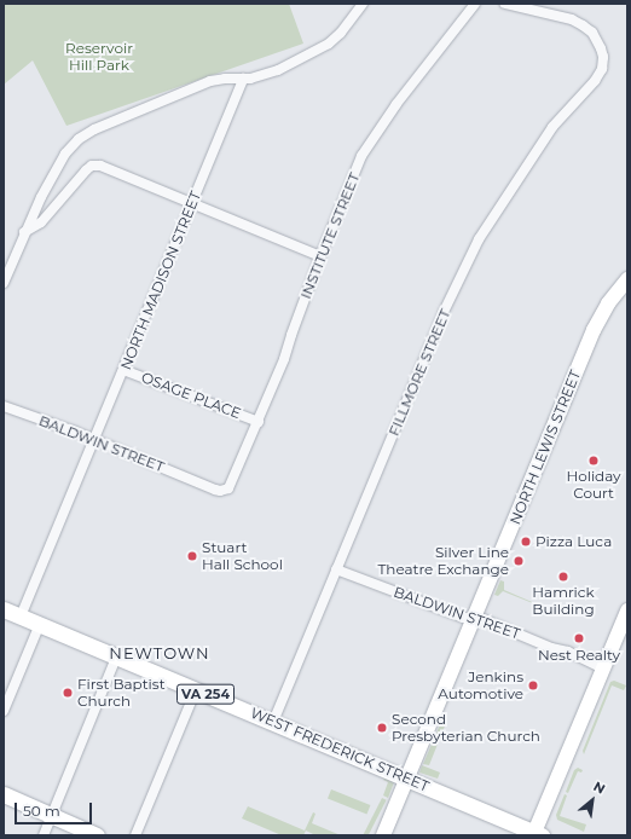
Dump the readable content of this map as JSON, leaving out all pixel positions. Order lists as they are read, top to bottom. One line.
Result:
{"streets":{"main road":["VA 254","WEST FREDERICK STREET"],"street":["INSTITUTE STREET","NORTH MADISON STREET","FILLMORE STREET","OSAGE PLACE","BALDWIN STREET","NORTH LEWIS STREET"]},"crossings":[["INSTITUTE STREET","OSAGE PLACE"],["INSTITUTE STREET","BALDWIN STREET"],["NORTH MADISON STREET","OSAGE PLACE"],["NORTH MADISON STREET","BALDWIN STREET"],["NORTH MADISON STREET","WEST FREDERICK STREET"],["FILLMORE STREET","BALDWIN STREET"],["FILLMORE STREET","WEST FREDERICK STREET"],["BALDWIN STREET","NORTH LEWIS STREET"],["NORTH LEWIS STREET","WEST FREDERICK STREET"]],"districts":["NEWTOWN"],"parks":["Reservoir Hill Park"],"places":["Holiday Court","Pizza Luca","Stuart Hall School","Silver Line Theatre Exchange","Hamrick Building","Nest Realty","Jenkins Automotive","First Baptist Church","Second Presbyterian Church"],"scale_bar":"50 m","north":"top right"}
